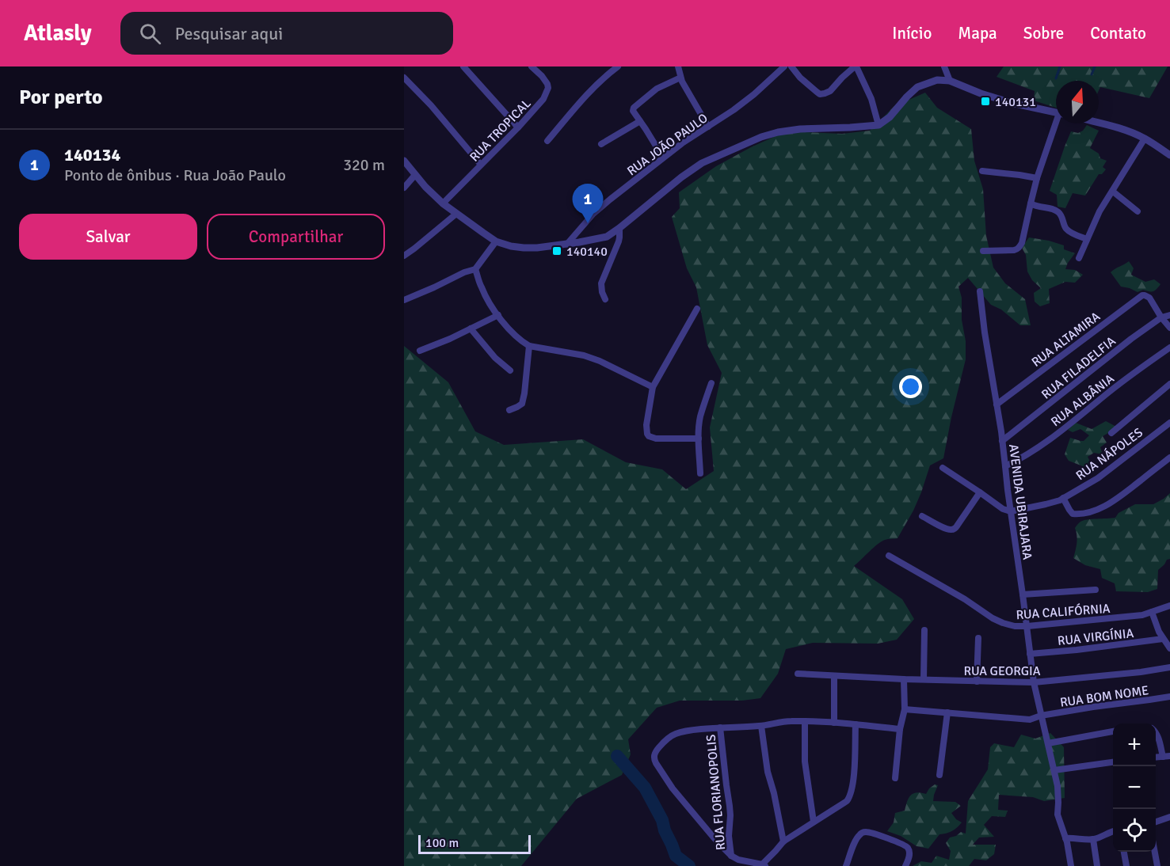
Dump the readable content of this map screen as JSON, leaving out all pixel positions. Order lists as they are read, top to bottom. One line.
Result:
{"streets":{"street":["RUA TROPICAL","RUA JOÃO PAULO","RUA ALTAMIRA","RUA FILADELFIA","RUA ALBÂNIA","RUA NÁPOLES","AVENIDA UBIRAJARA","RUA CALIFÓRNIA","RUA VIRGÍNIA","RUA GEORGIA","RUA BOM NOME","RUA FLORIANOPOLIS"]},"crossings":[["RUA ALTAMIRA","RUA FILADELFIA"],["RUA ALTAMIRA","AVENIDA UBIRAJARA"],["RUA FILADELFIA","AVENIDA UBIRAJARA"],["RUA ALBÂNIA","AVENIDA UBIRAJARA"],["RUA NÁPOLES","AVENIDA UBIRAJARA"],["AVENIDA UBIRAJARA","RUA CALIFÓRNIA"],["AVENIDA UBIRAJARA","RUA VIRGÍNIA"],["AVENIDA UBIRAJARA","RUA GEORGIA"],["AVENIDA UBIRAJARA","RUA BOM NOME"]],"places":{"transit":["140131","140140"]},"scale_bar":"100 m","north":"top","page":{"header":"Atlasly","search":"Pesquisar aqui","nav":["Início","Mapa","Sobre","Contato"],"heading":"Por perto","list":[{"mark":"1","name":"140134","note":"Ponto de ônibus · Rua João Paulo","value":"320 m"}],"pins":"1","buttons":["Salvar","Compartilhar"],"map_buttons":["+","−"],"scale":"100 m"}}
